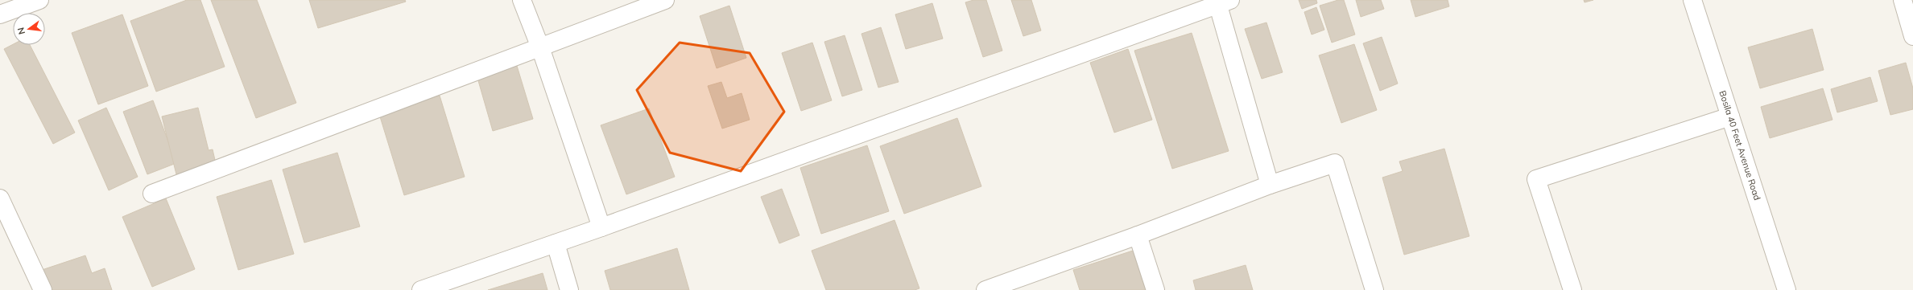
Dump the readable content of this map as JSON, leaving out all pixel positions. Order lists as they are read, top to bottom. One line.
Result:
{"streets":{"street":["Bosila 40 Feet Avenue Road"]},"north":"left"}
